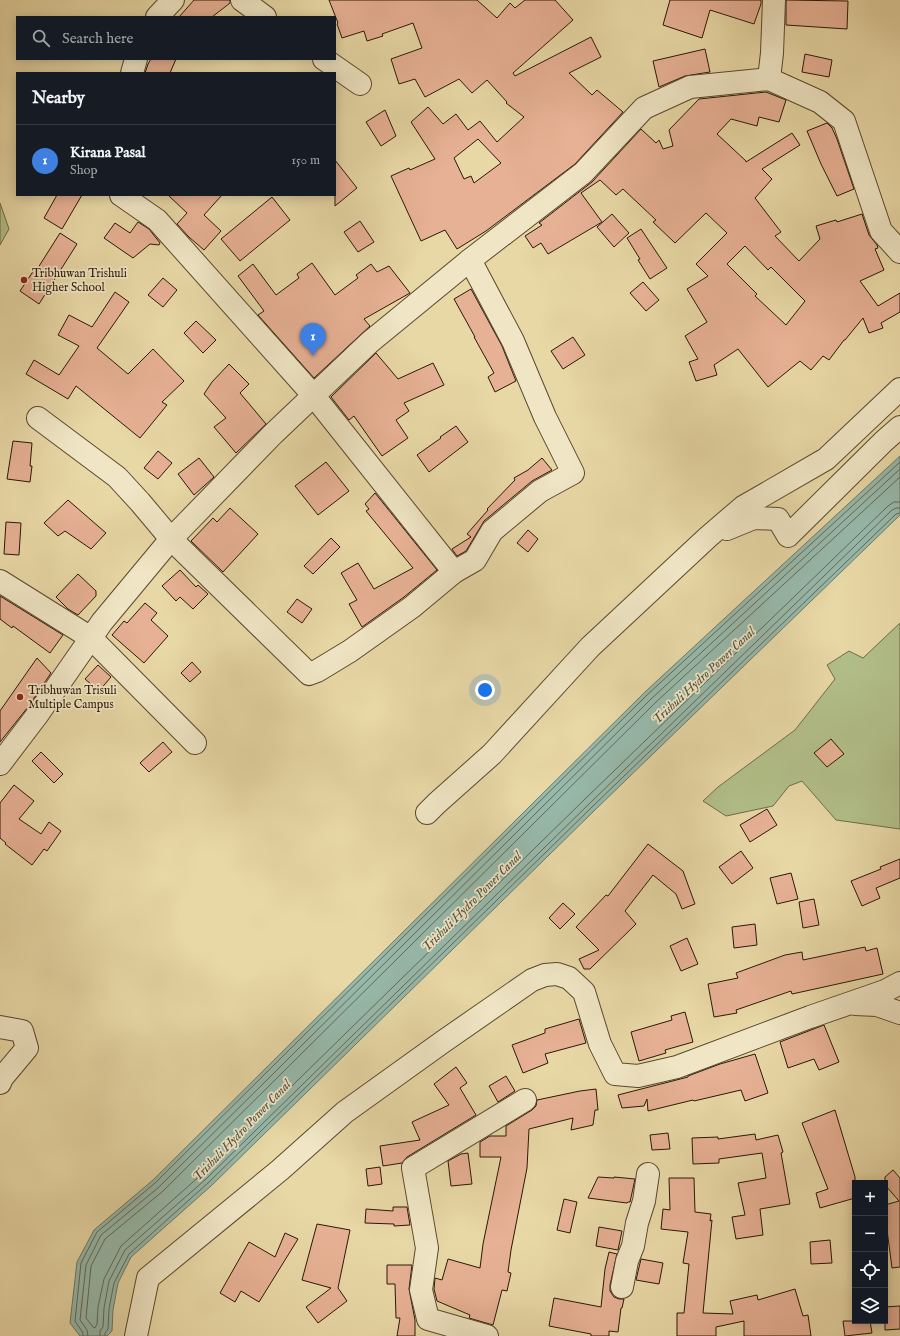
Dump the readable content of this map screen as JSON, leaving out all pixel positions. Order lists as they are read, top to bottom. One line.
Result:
{"water":["Trishuli Hydro Power Canal"],"places":["Tribhuwan Trishuli Higher School","Tribhuwan Trisuli Multiple Campus"],"page":{"search":"Search here","heading":"Nearby","list":[{"mark":"1","name":"Kirana Pasal","note":"Shop","value":"150 m"}],"pins":"1","map_buttons":["+","−"]}}
